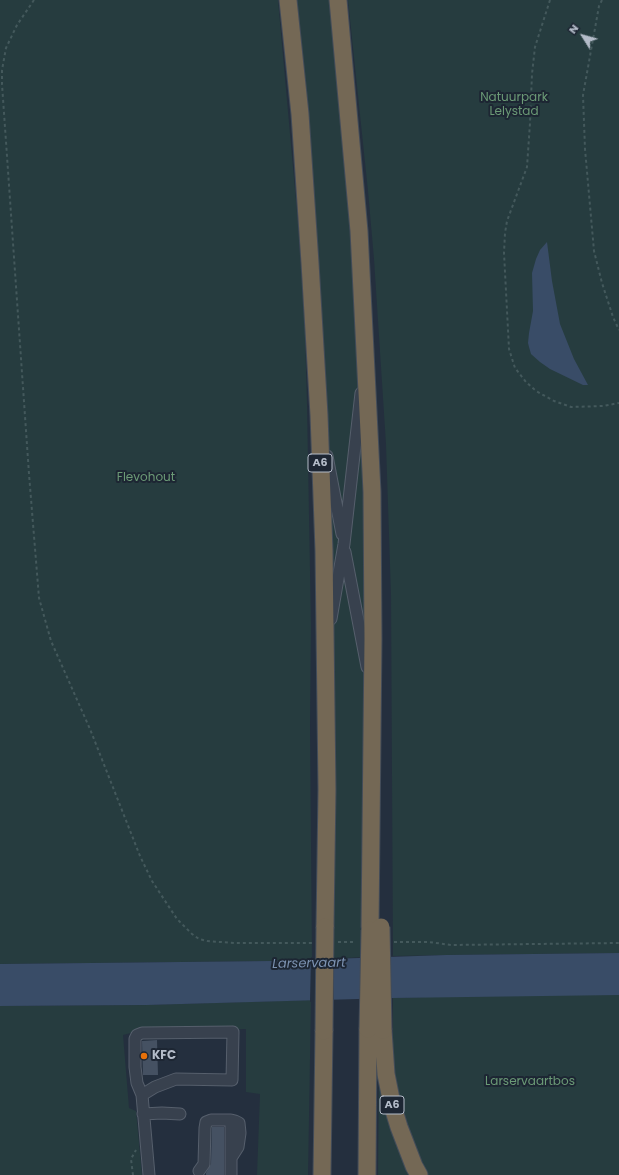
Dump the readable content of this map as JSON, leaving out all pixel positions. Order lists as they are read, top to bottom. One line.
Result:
{"streets":{"highway":["A6"]},"water":["Larservaart"],"parks":["Natuurpark Lelystad","Flevohout","Larservaartbos"],"places":["KFC"],"north":"top left"}
